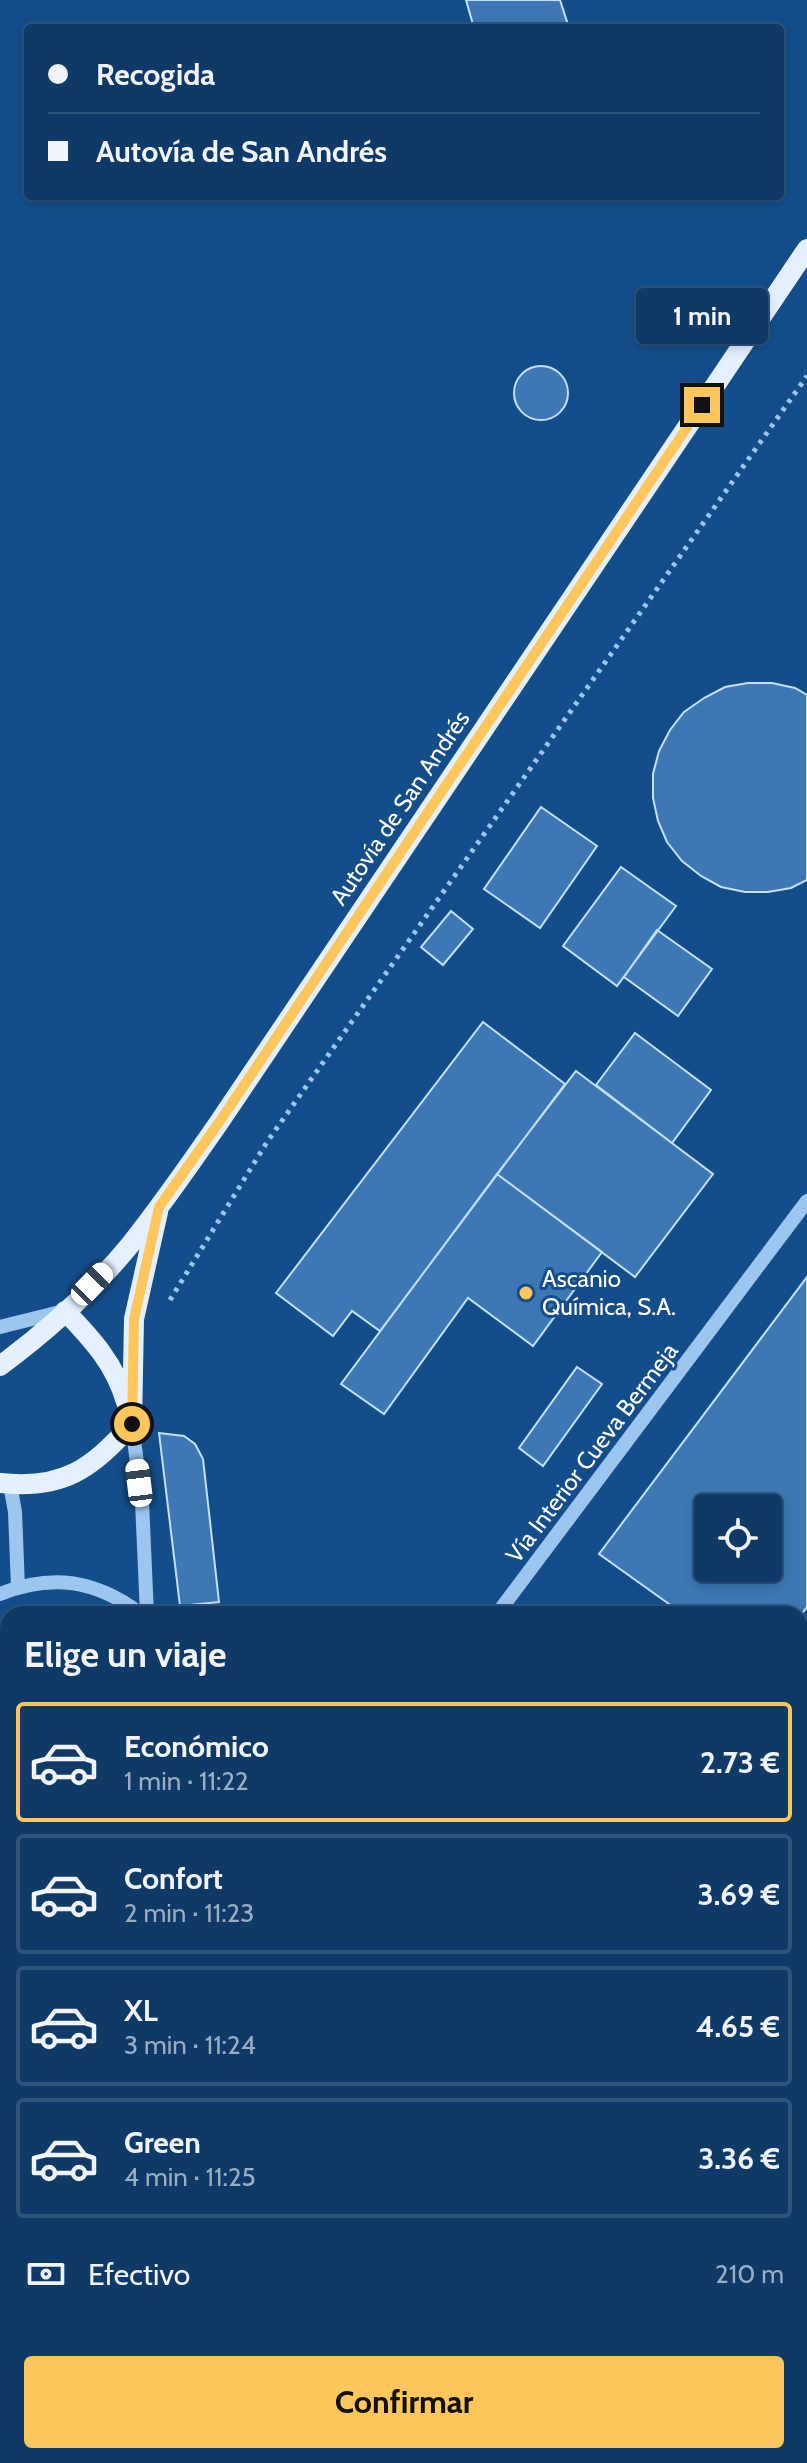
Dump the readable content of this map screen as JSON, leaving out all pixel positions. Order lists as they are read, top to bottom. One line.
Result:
{"streets":{"main road":["Autovía de San Andrés"],"street":["Vía Interior Cueva Bermeja"]},"places":["Ascanio Química, S.A."],"page":{"banner":["Recogida","Autovía de San Andrés"],"bubble":"1 min","heading":"Elige un viaje","list":[{"name":"Económico","note":"1 min · 11:22","value":"2.73 €"},{"name":"Confort","note":"2 min · 11:23","value":"3.69 €"},{"name":"XL","note":"3 min · 11:24","value":"4.65 €"},{"name":"Green","note":"4 min · 11:25","value":"3.36 €"}],"pay":["Efectivo","210 m"],"buttons":"Confirmar"}}
